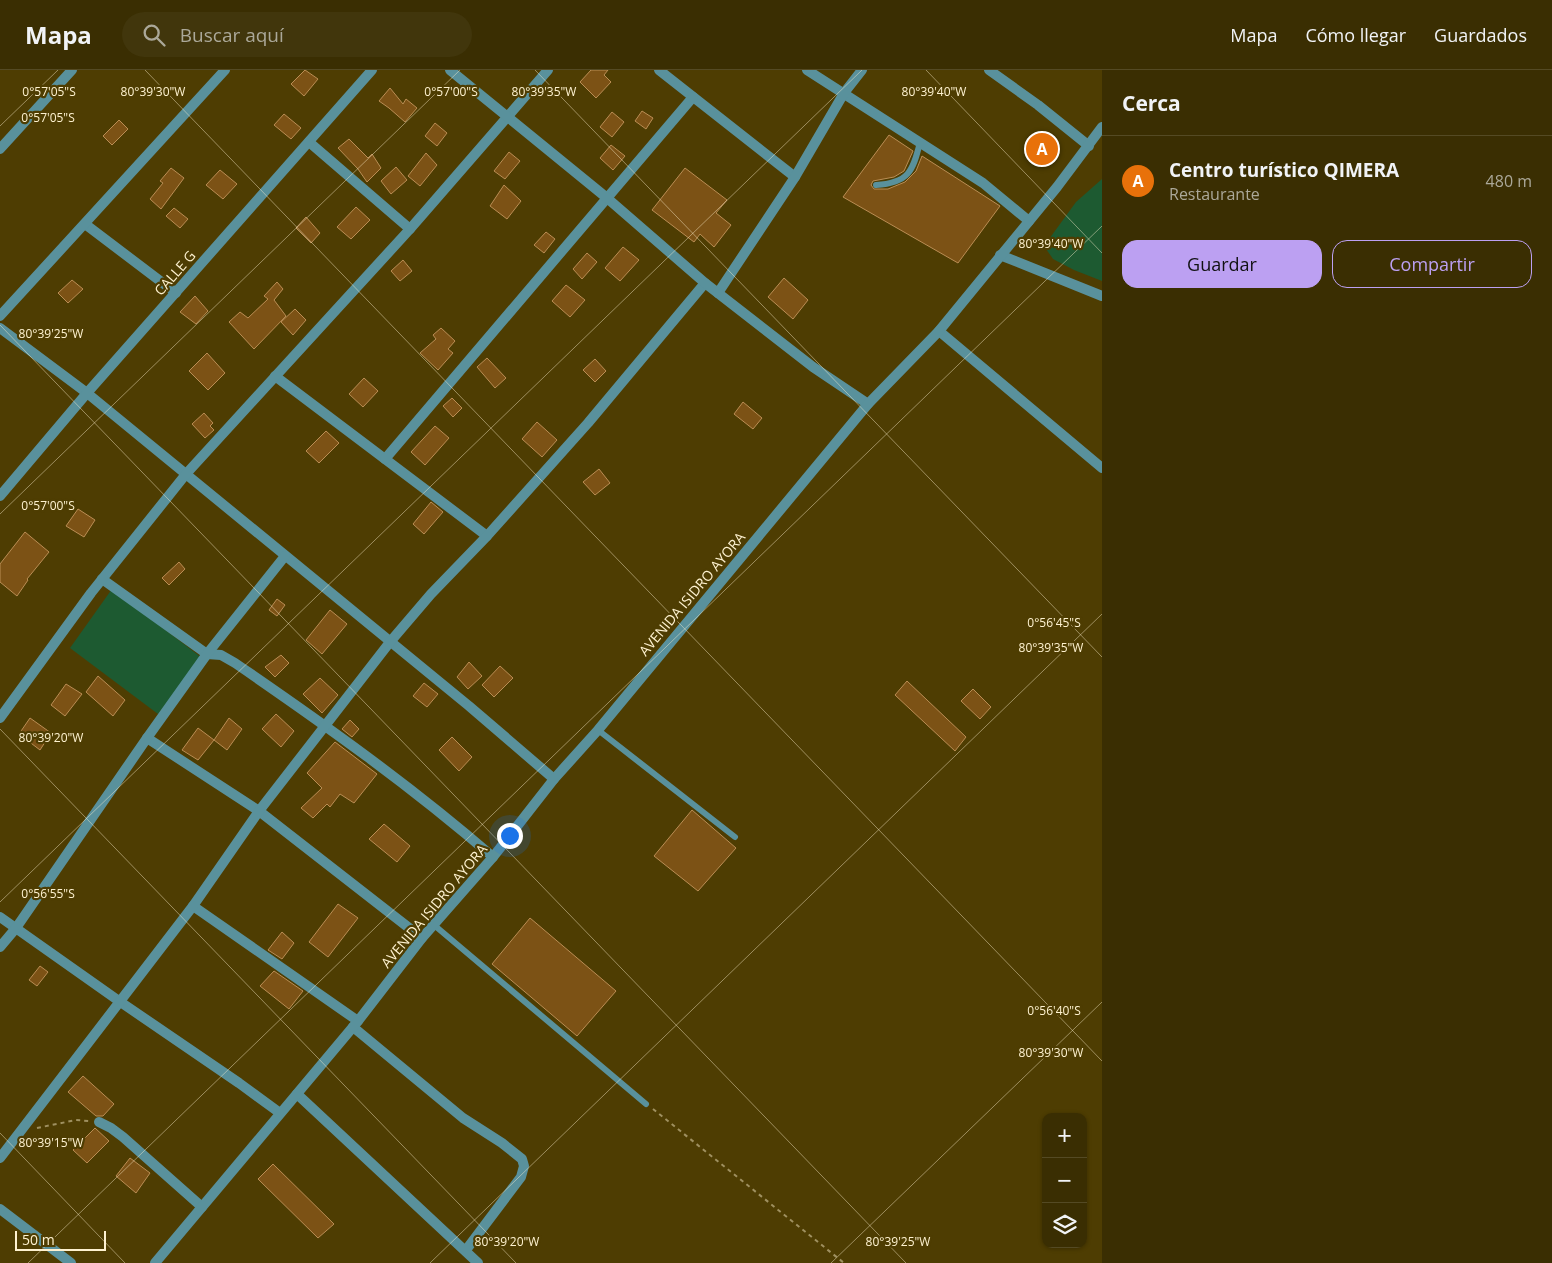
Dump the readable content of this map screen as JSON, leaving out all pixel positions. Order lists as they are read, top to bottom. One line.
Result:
{"streets":{"street":["CALLE G","AVENIDA ISIDRO AYORA"]},"scale_bar":"50 m","page":{"header":"Mapa","search":"Buscar aquí","nav":["Mapa","Cómo llegar","Guardados"],"heading":"Cerca","pins":"A","list":[{"mark":"A","name":"Centro turístico QIMERA","note":"Restaurante","value":"480 m"}],"buttons":["Guardar","Compartir"],"map_buttons":["+","−"],"scale":"50 m"},"coordinates":["0°57'05\"S","0°57'00\"S","80°39'30\"W","80°39'35\"W","80°39'40\"W","80°39'25\"W","0°56'45\"S","80°39'20\"W","0°56'55\"S","0°56'40\"S","80°39'15\"W"]}
